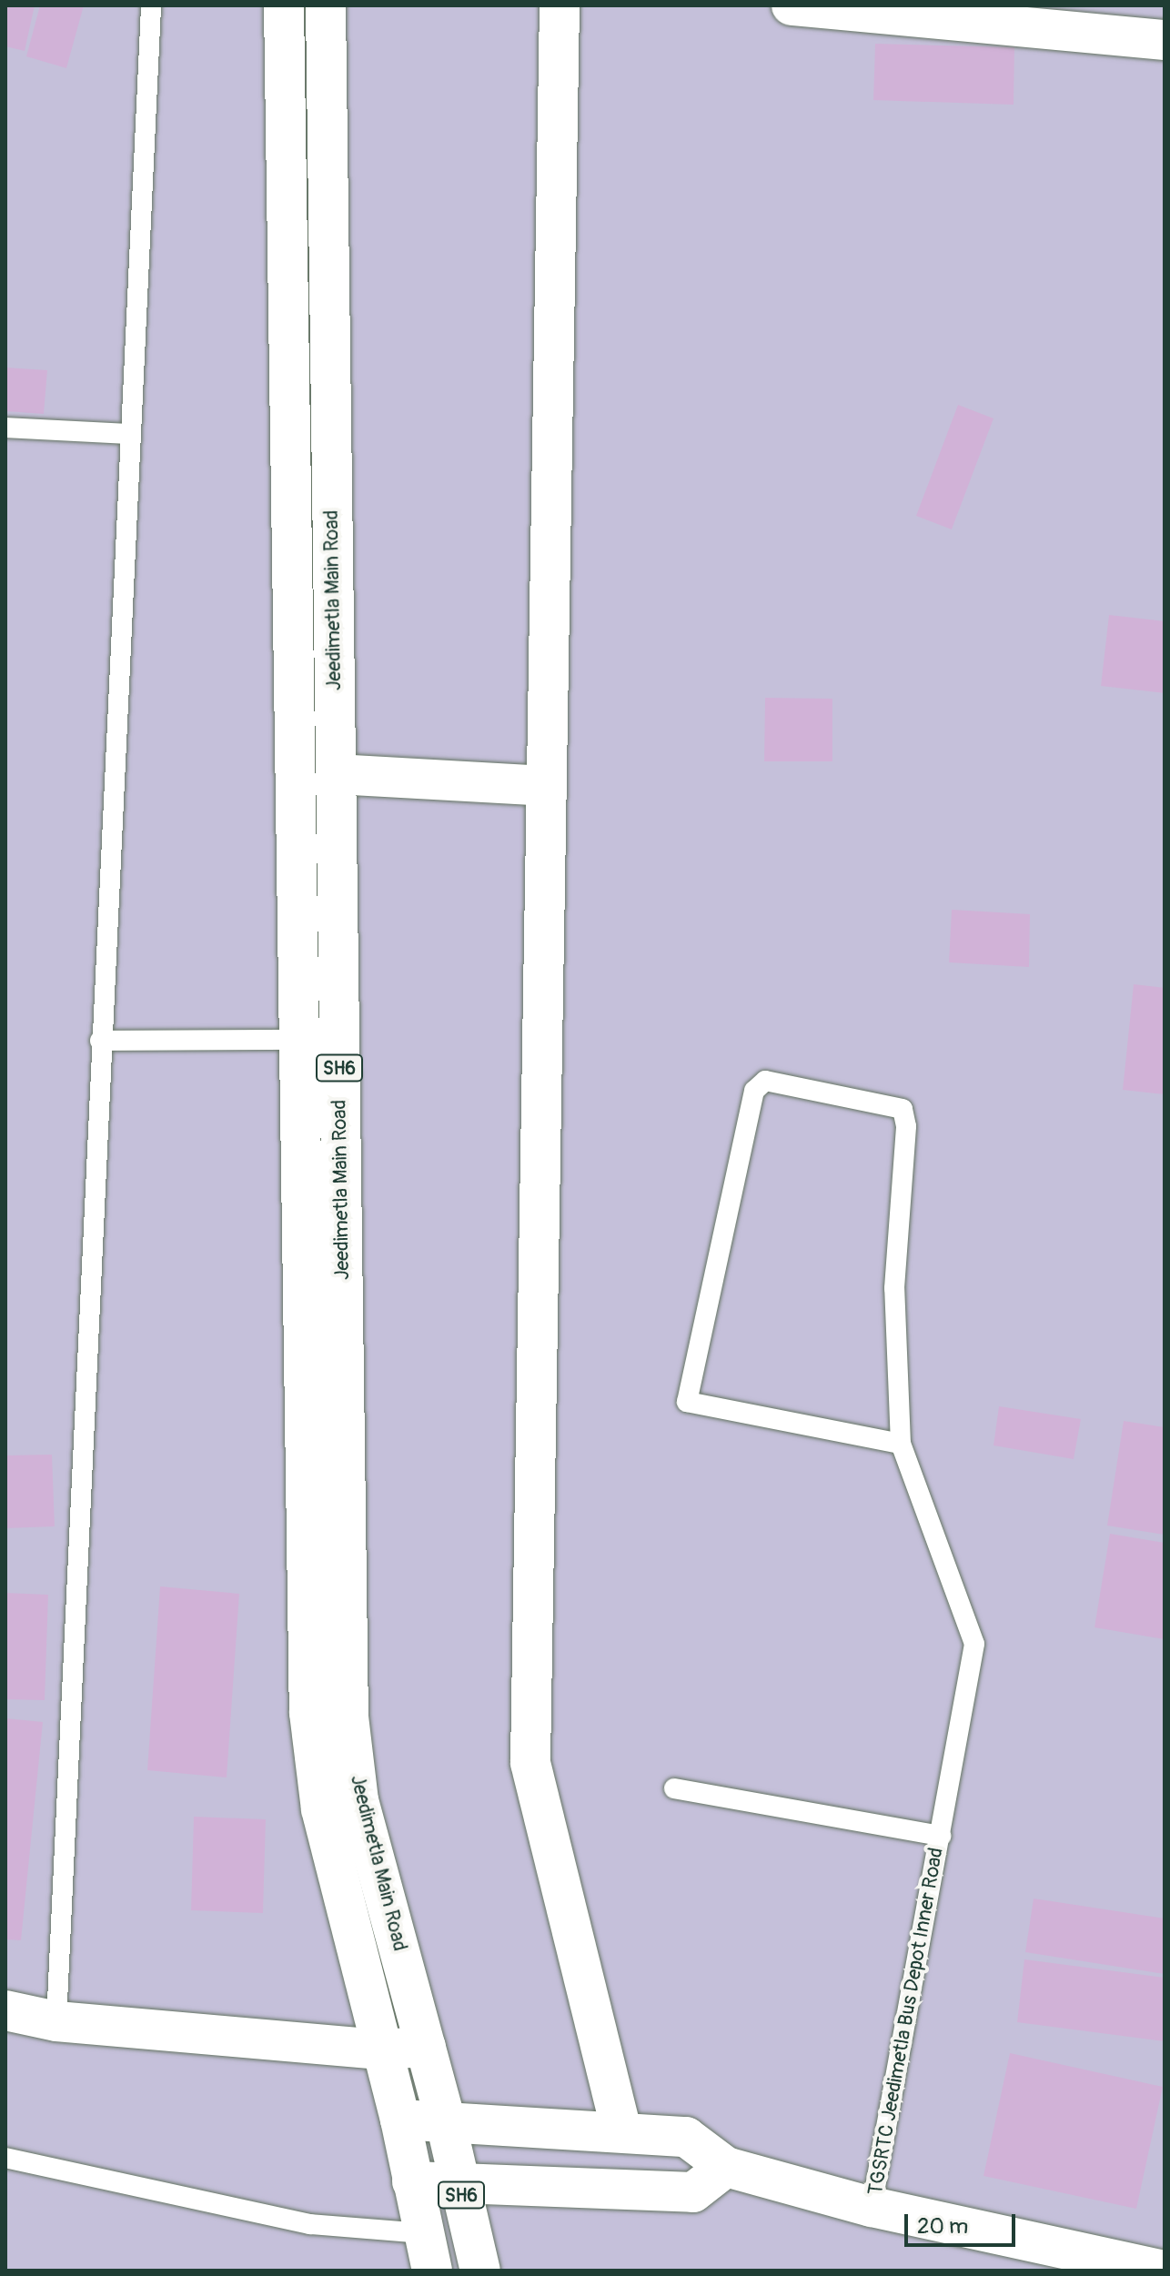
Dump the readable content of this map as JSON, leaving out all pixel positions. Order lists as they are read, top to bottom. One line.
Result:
{"streets":{"main road":["Jeedimetla Main Road","SH6"],"lane":["TGSRTC Jeedimetla Bus Depot Inner Road"]},"scale_bar":"20 m"}
